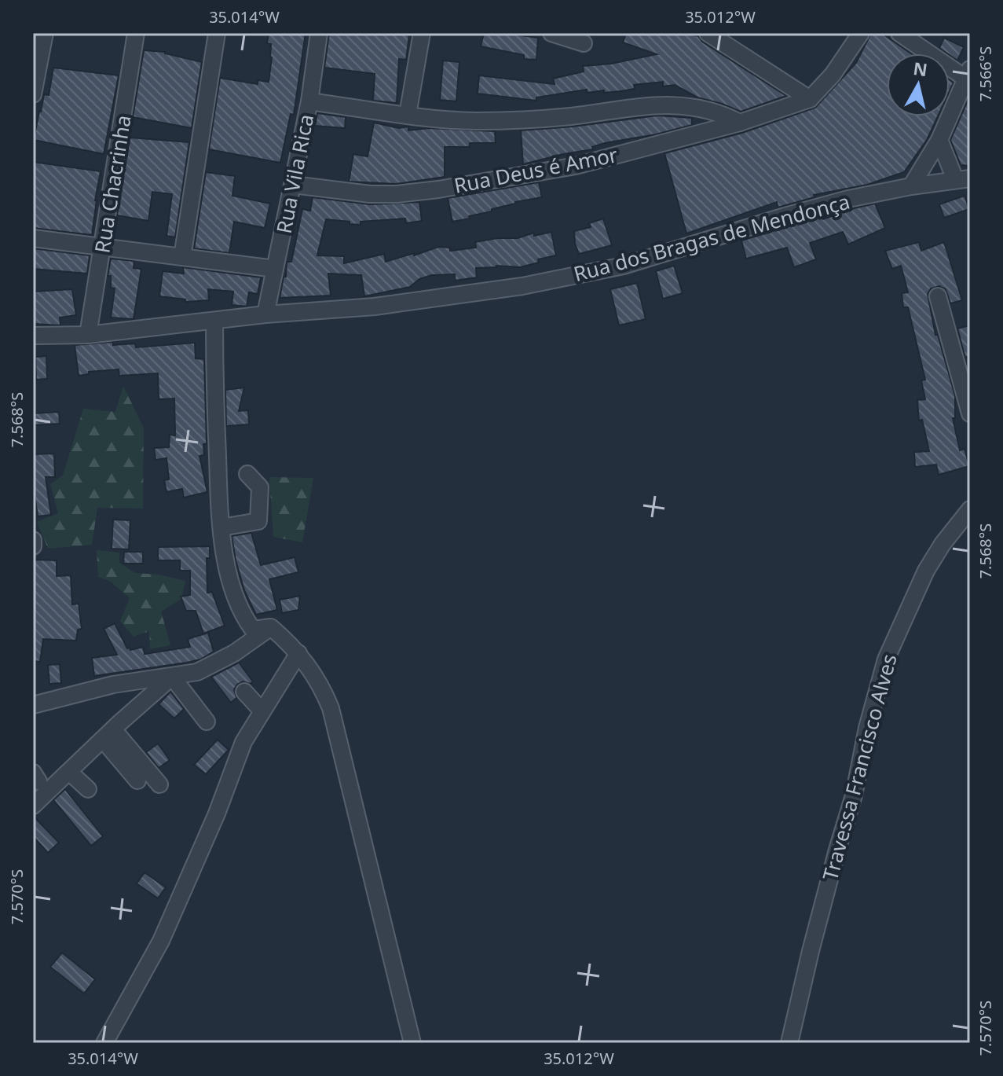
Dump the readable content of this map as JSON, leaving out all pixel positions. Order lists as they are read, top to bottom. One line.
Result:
{"streets":{"street":["Rua Deus é Amor","Rua Vila Rica","Rua Chacrinha","Rua dos Bragas de Mendonça","Travessa Francisco Alves"]},"crossings":[["Rua Deus é Amor","Rua Vila Rica"],["Rua Vila Rica","Rua dos Bragas de Mendonça"],["Rua Chacrinha","Rua dos Bragas de Mendonça"]],"north":"top","coordinates":["35.014°W","35.012°W","7.566°S","7.568°S","7.570°S"]}
